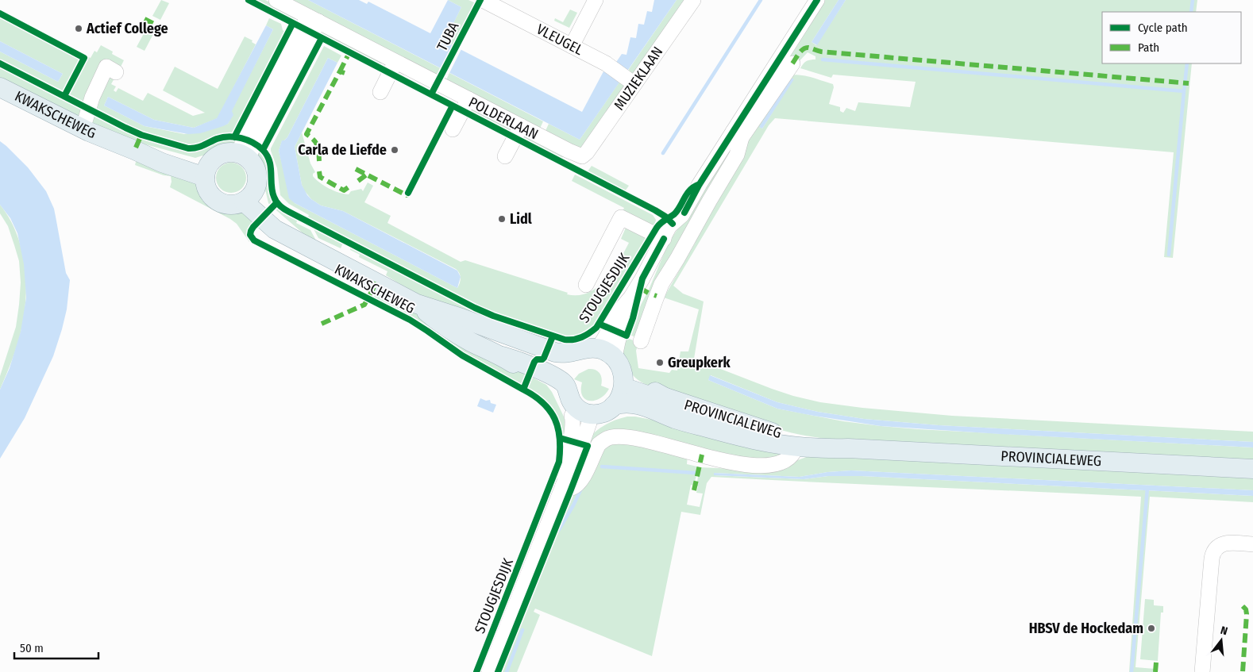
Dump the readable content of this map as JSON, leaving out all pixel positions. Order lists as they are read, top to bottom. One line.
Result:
{"streets":{"main road":["KWAKSCHEWEG","PROVINCIALEWEG"],"street":["VLEUGEL","MUZIEKLAAN","POLDERLAAN","STOUGJESDIJK"],"cycle path":["TUBA"]},"crossings":[["VLEUGEL","MUZIEKLAAN"],["MUZIEKLAAN","POLDERLAAN"],["KWAKSCHEWEG","STOUGJESDIJK"],["STOUGJESDIJK","PROVINCIALEWEG"]],"places":["Actief College","Carla de Liefde","Lidl","Greupkerk","HBSV de Hockedam"],"legend":["Cycle path","Path"],"scale_bar":"50 m","north":"top"}
